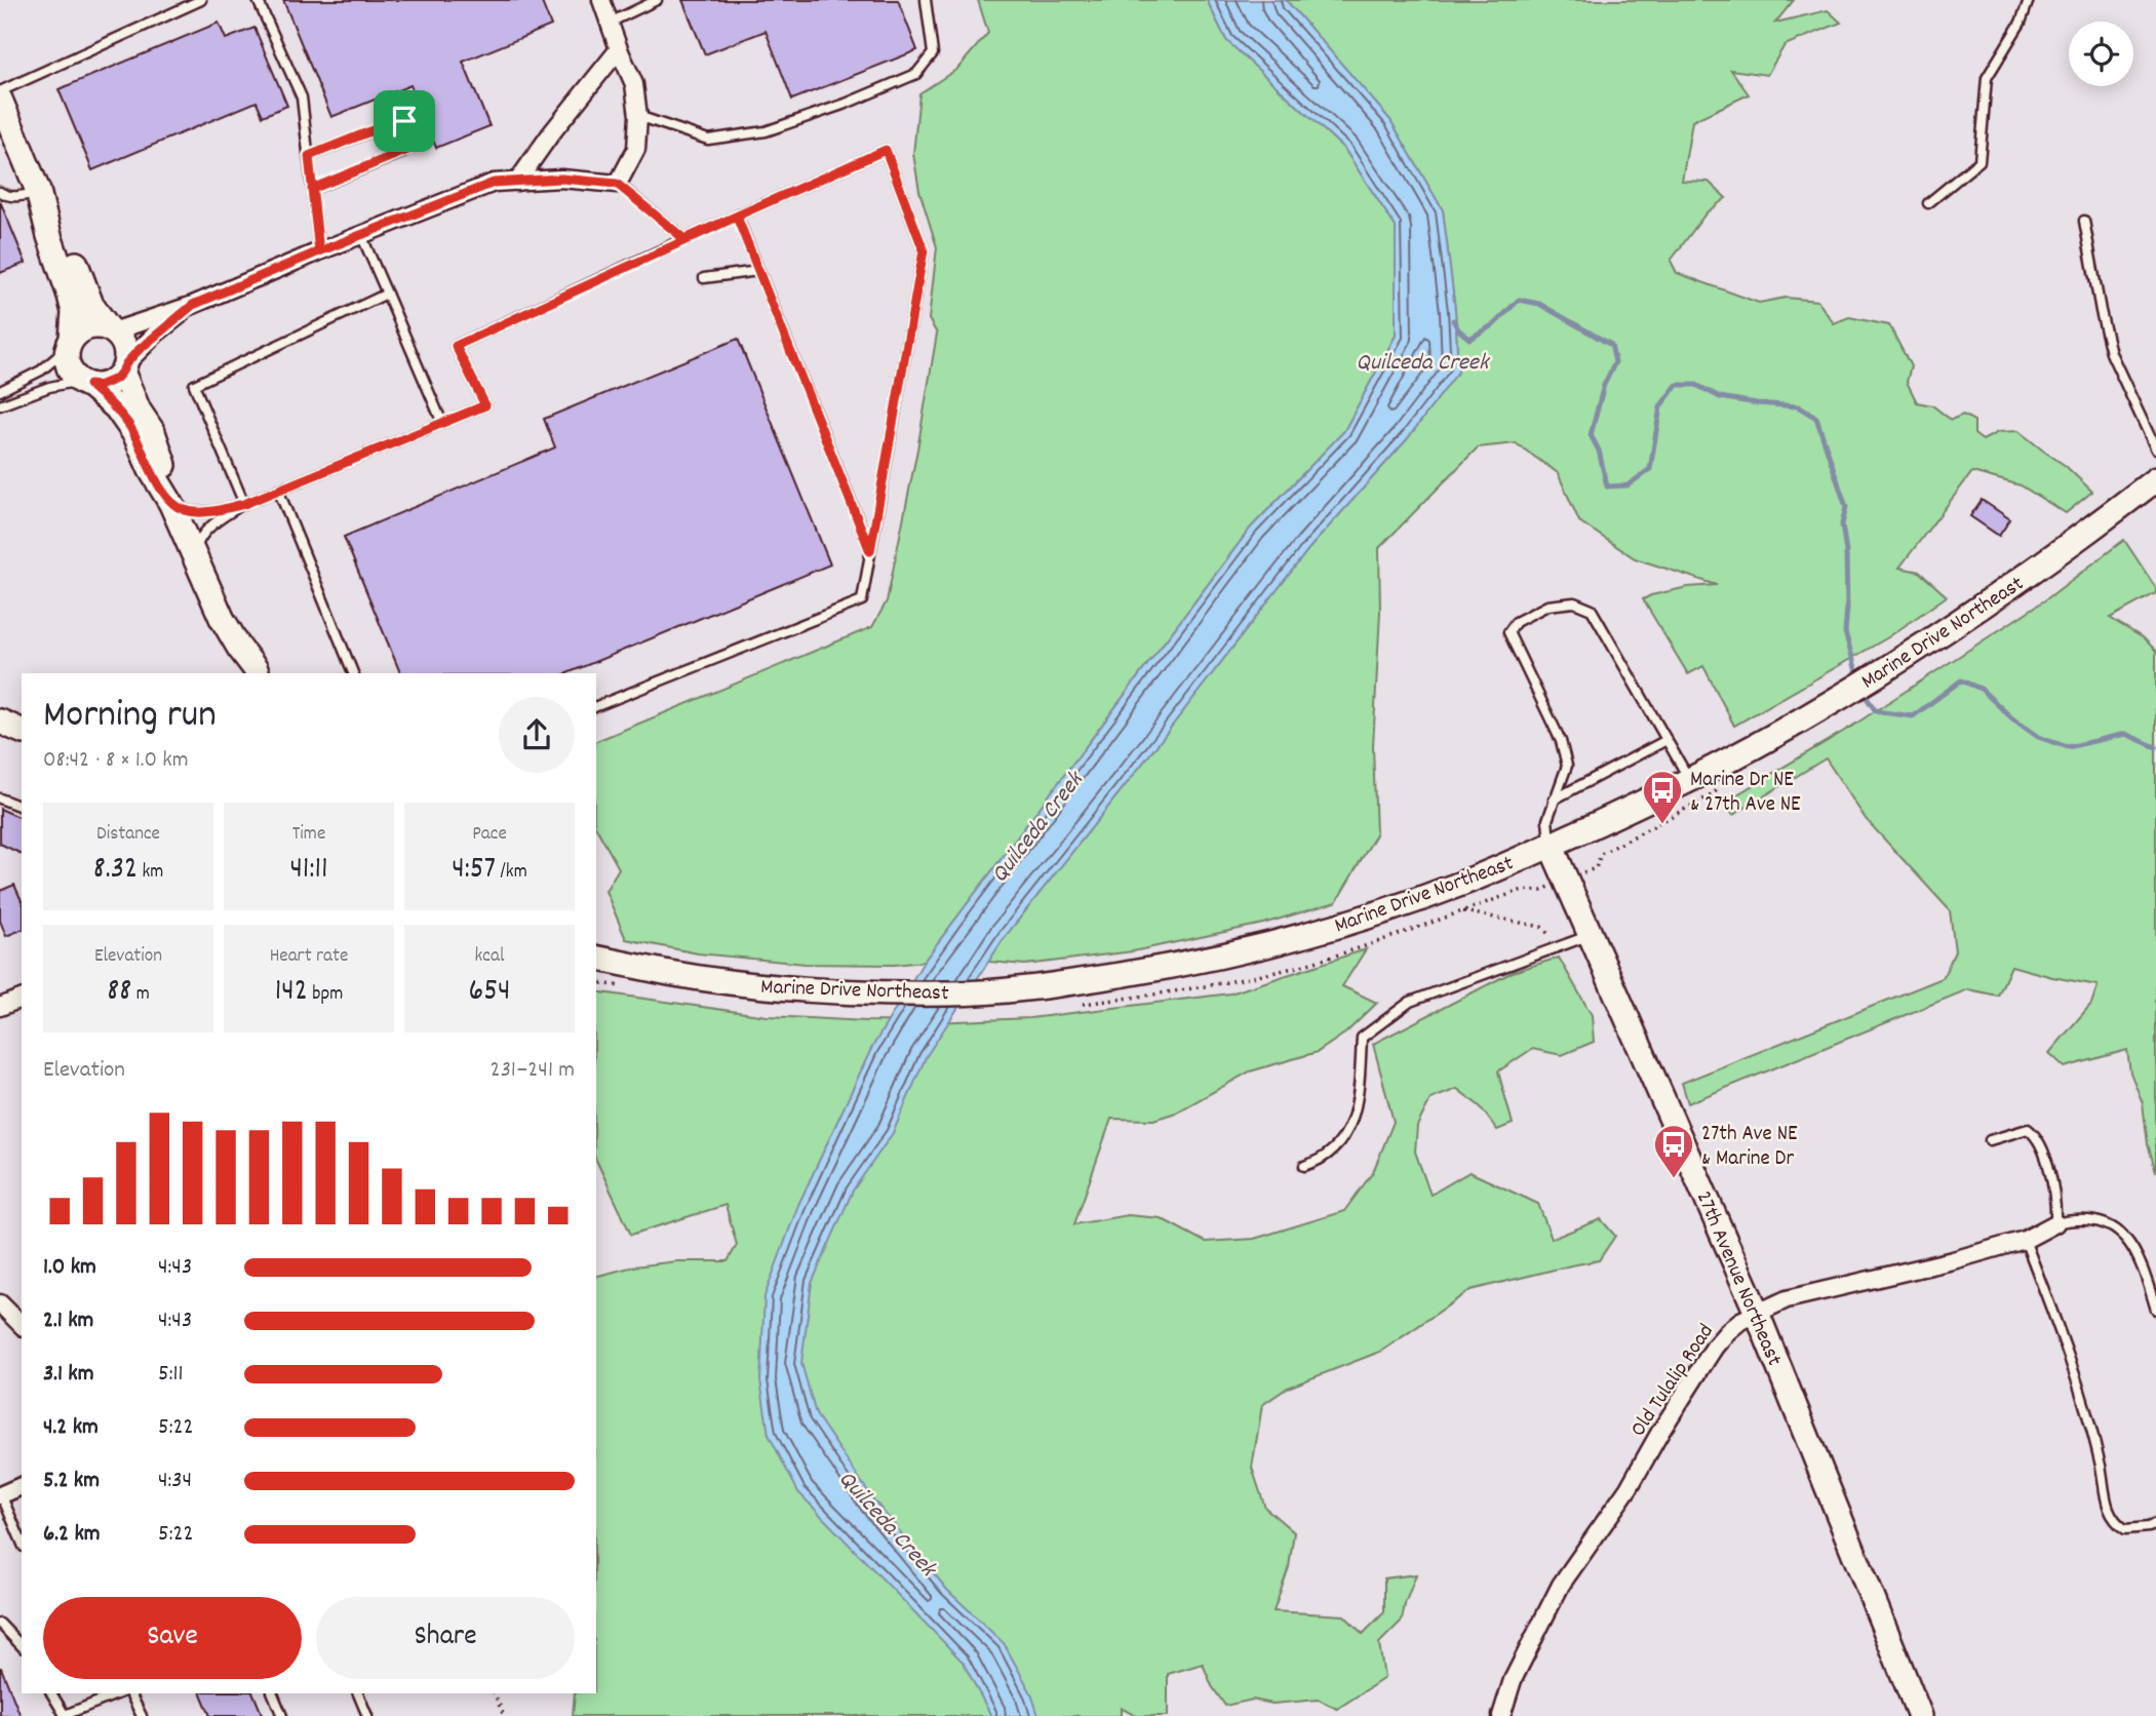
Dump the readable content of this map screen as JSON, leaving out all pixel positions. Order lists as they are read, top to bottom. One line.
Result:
{"streets":{"street":["Marine Drive Northeast","27th Avenue Northeast","Old Tulalip Road"]},"crossings":[["Marine Drive Northeast","27th Avenue Northeast"],["27th Avenue Northeast","Old Tulalip Road"]],"water":["Quilceda Creek"],"places":{"bus stop":["Marine Dr NE & 27th Ave NE","27th Ave NE & Marine Dr"]},"page":{"heading":["Morning run","08:42 · 8 × 1.0 km"],"stats":[["Distance","8.32 km"],["Time","41:11"],["Pace","4:57 /km"],["Elevation","88 m"],["Heart rate","142 bpm"],["kcal","654"]],"chart":["Elevation","231–241 m"],"list":[{"name":"1.0 km","note":"4:43"},{"name":"2.1 km","note":"4:43"},{"name":"3.1 km","note":"5:11"},{"name":"4.2 km","note":"5:22"},{"name":"5.2 km","note":"4:34"},{"name":"6.2 km","note":"5:22"}],"buttons":["Save","Share"]}}
